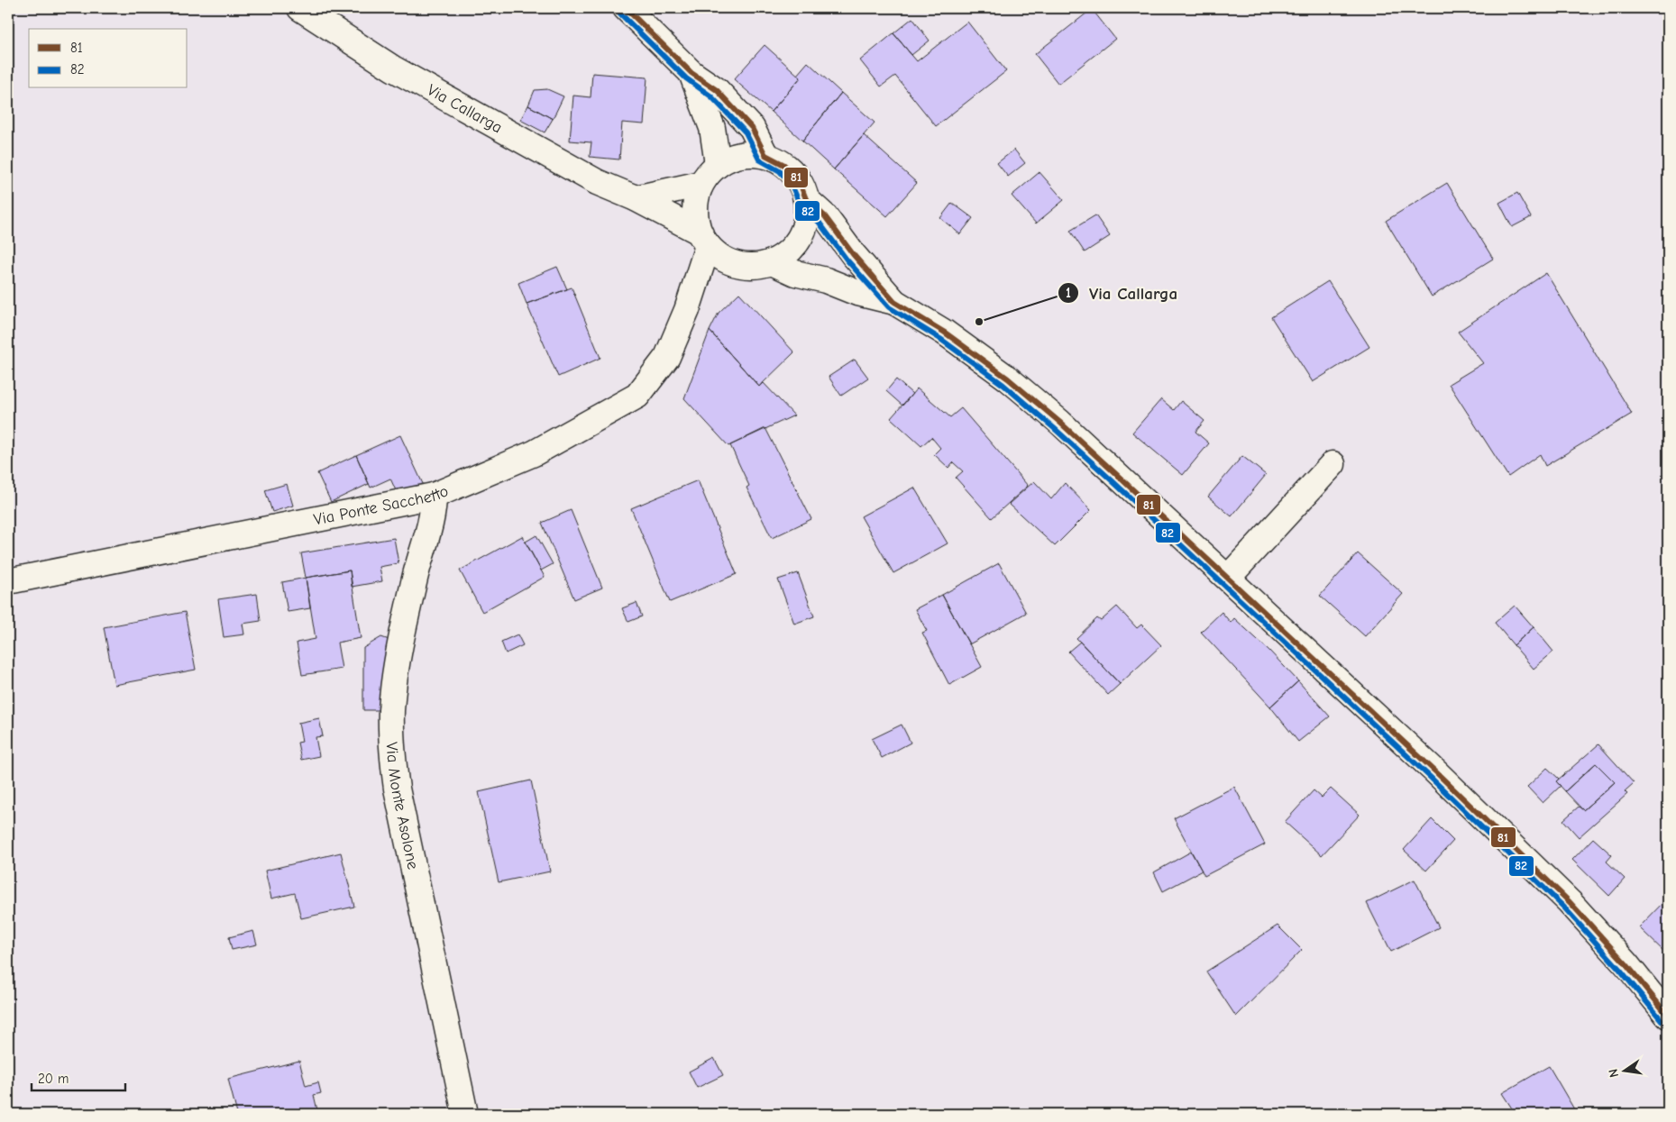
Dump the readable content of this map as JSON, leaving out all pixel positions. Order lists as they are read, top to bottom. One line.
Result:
{"streets":{"street":["Via Callarga","Via Ponte Sacchetto","Via Monte Asolone"]},"crossings":[["Via Callarga","Via Ponte Sacchetto"],["Via Ponte Sacchetto","Via Monte Asolone"]],"places":["Via Callarga"],"lines":["transit line 81","transit line 82"],"legend":["81","82"],"scale_bar":"20 m","north":"left"}
